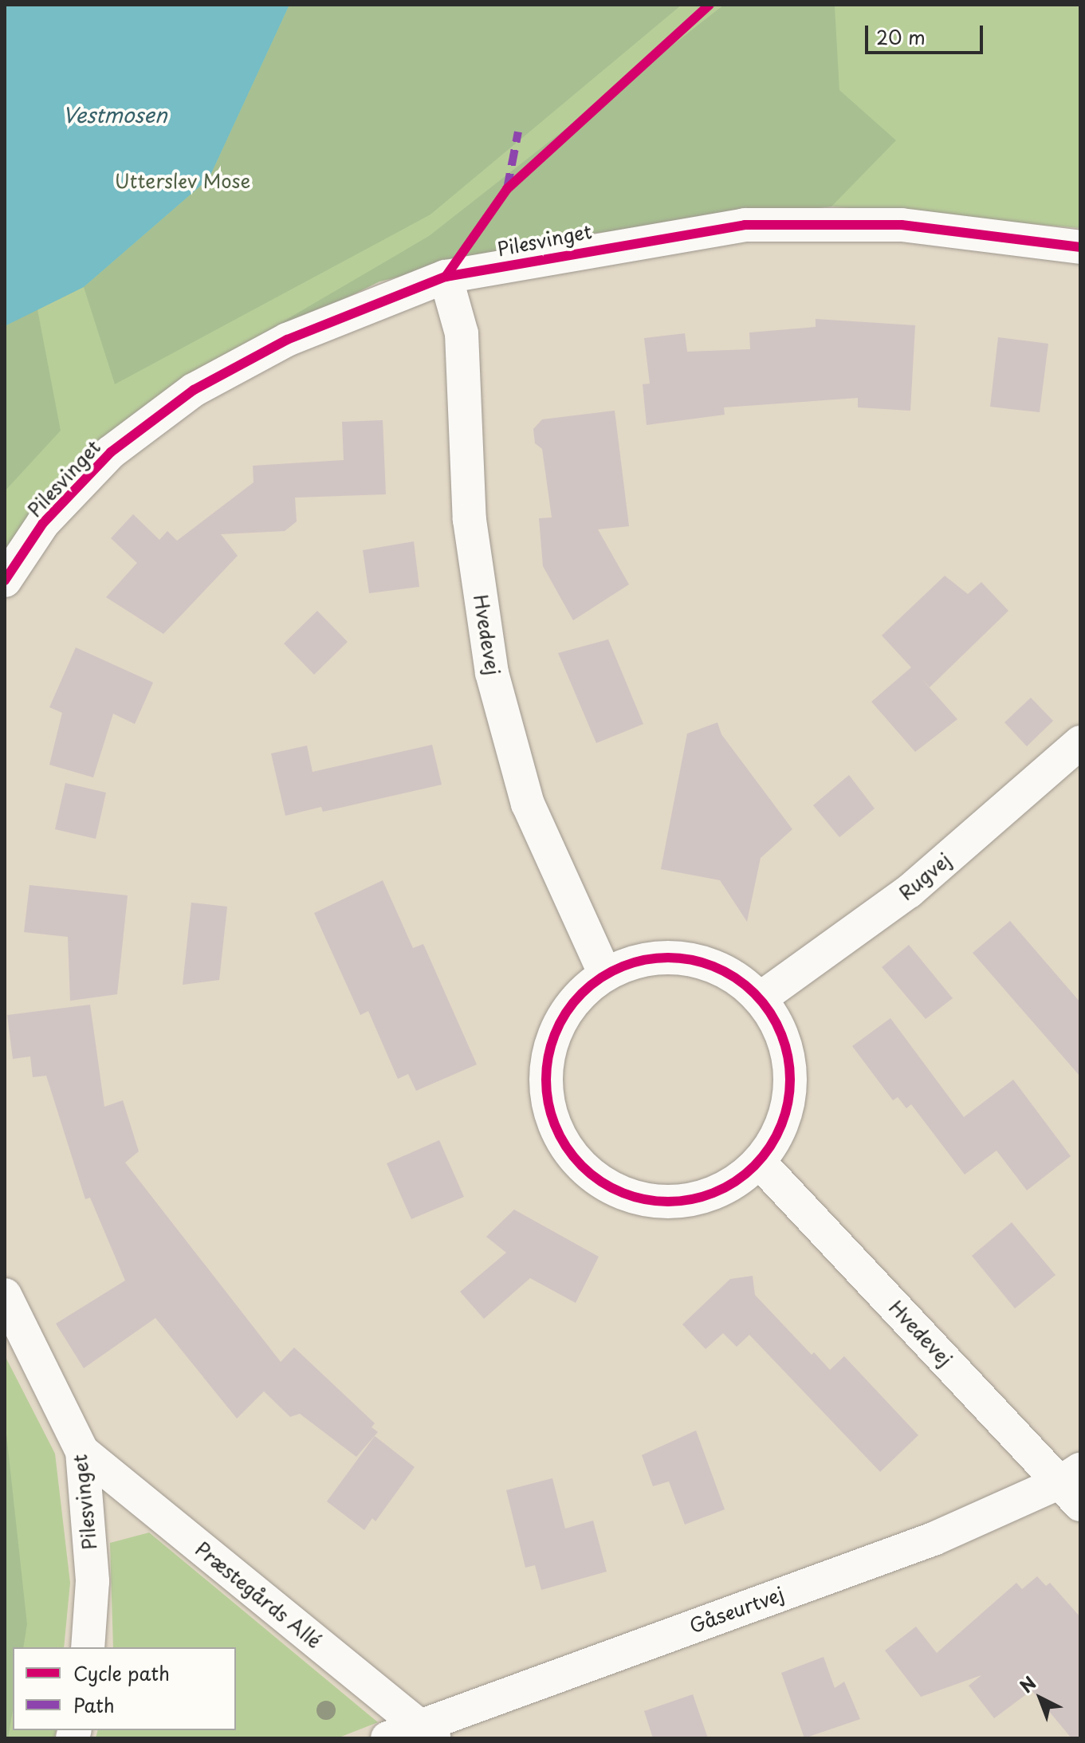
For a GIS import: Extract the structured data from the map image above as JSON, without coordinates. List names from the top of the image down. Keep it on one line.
{"streets":{"street":["Pilesvinget","Hvedevej","Rugvej","Præstegårds Allé","Gåseurtvej"]},"crossings":[["Pilesvinget","Hvedevej"],["Pilesvinget","Præstegårds Allé"],["Hvedevej","Gåseurtvej"],["Præstegårds Allé","Gåseurtvej"]],"water":["Vestmosen"],"parks":["Utterslev Mose"],"legend":["Cycle path","Path"],"scale_bar":"20 m","north":"top left"}
